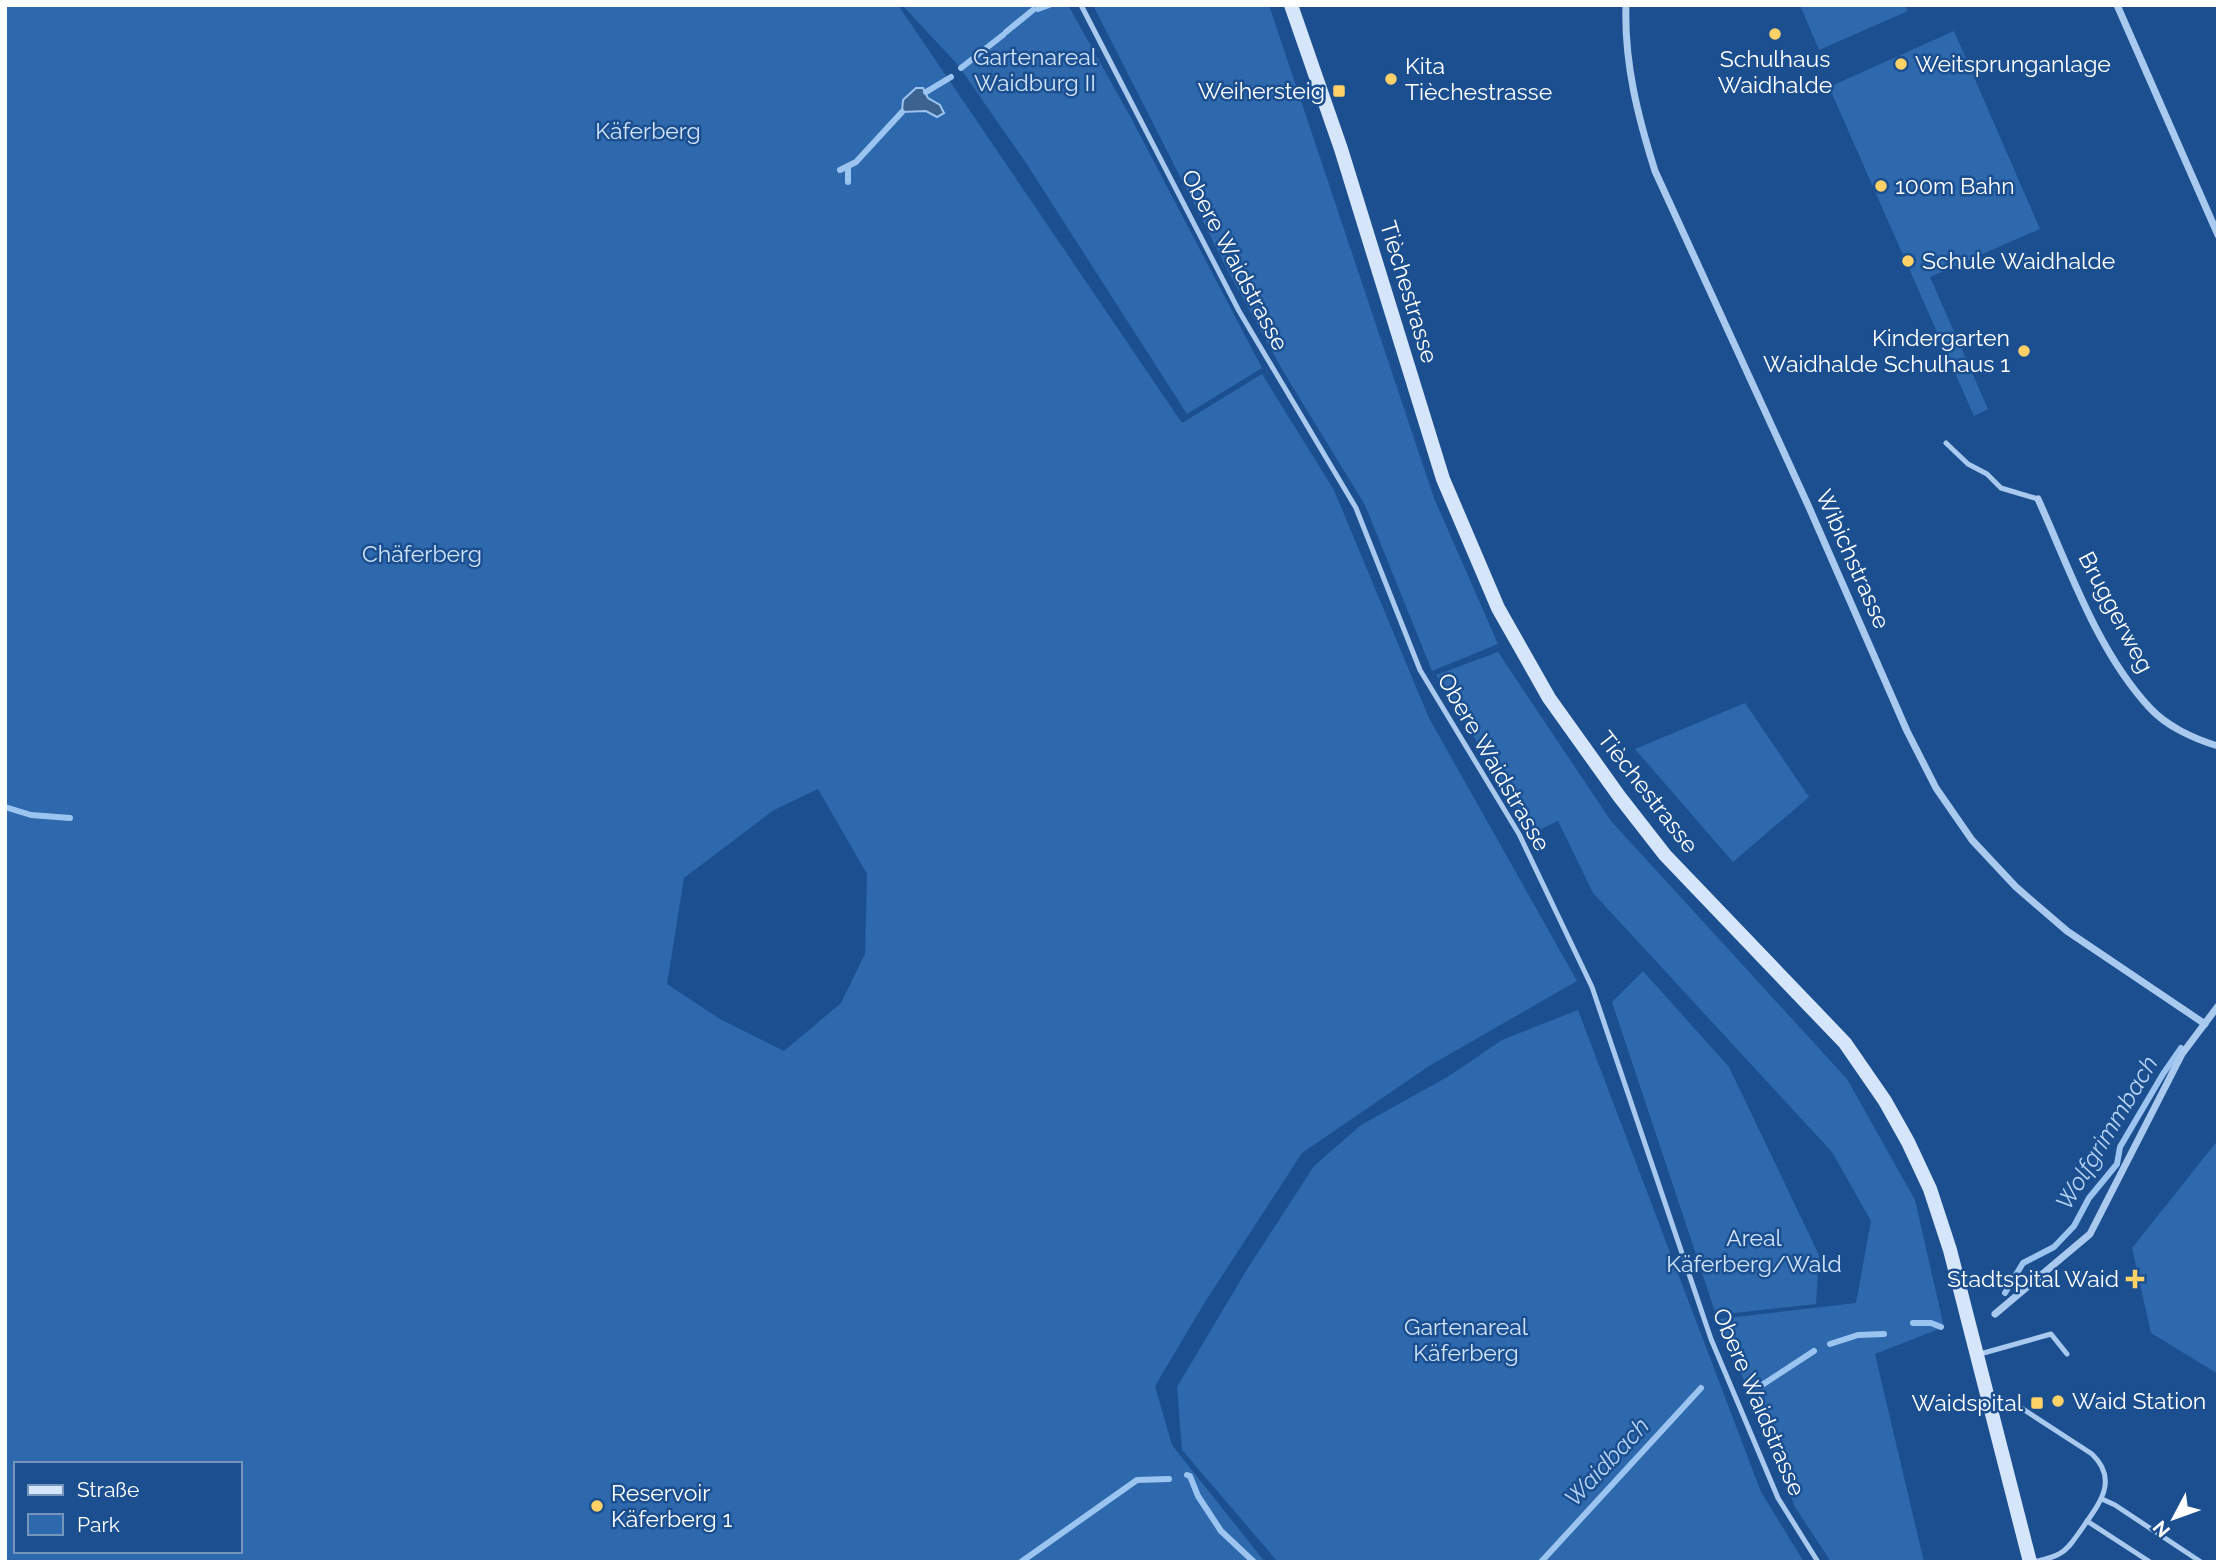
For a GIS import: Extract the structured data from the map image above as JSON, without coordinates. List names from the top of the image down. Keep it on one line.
{"streets":{"street":["Tièchestrasse","Wibichstrasse","Bruggerweg"],"lane":["Obere Waidstrasse"]},"water":["Wolfgrimmbach","Waidbach"],"parks":["Gartenareal Waidburg II","Käferberg","Chäferberg","Areal Käferberg/Wald","Gartenareal Käferberg"],"places":{"other":["Schulhaus Waidhalde","Weitsprunganlage","Kita Tièchestrasse","100m Bahn","Schule Waidhalde","Kindergarten Waidhalde Schulhaus 1","Waid Station","Reservoir Käferberg 1"],"transit":["Weihersteig","Waidspital"],"health":["Stadtspital Waid"]},"legend":["Straße","Park"],"north":"bottom left"}
